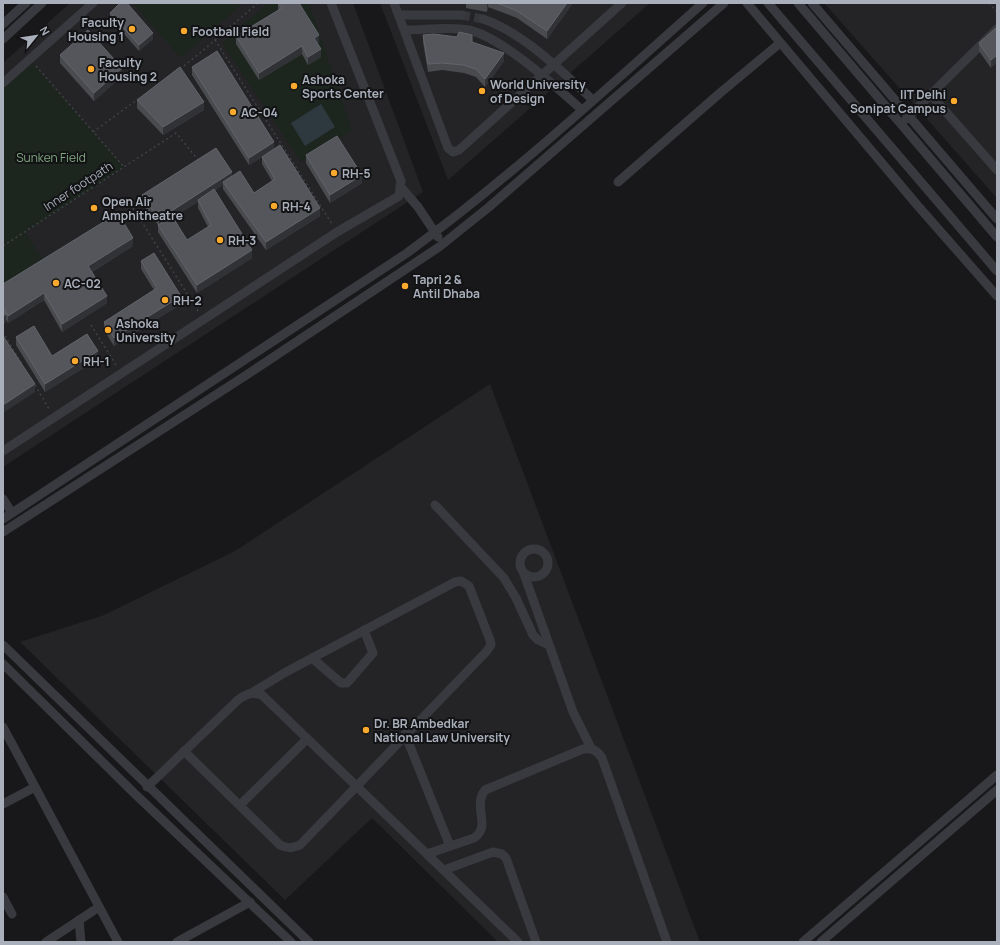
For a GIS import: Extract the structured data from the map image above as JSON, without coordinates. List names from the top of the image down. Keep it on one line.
{"streets":{"path":["Inner footpath"]},"parks":["Sunken Field"],"places":["Faculty Housing 1","Football Field","Faculty Housing 2","Ashoka Sports Center","World University of Design","IIT Delhi Sonipat Campus","AC-04","RH-5","RH-4","Open Air Amphitheatre","RH-3","AC-02","Tapri 2 & Antil Dhaba","RH-2","Ashoka University","RH-1","Dr. BR Ambedkar National Law University"],"north":"top right"}
